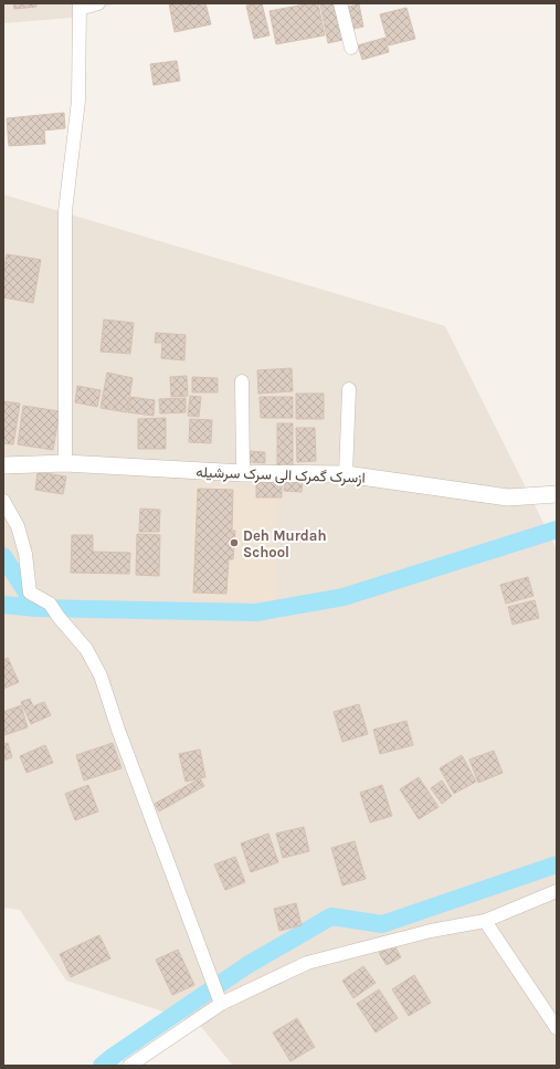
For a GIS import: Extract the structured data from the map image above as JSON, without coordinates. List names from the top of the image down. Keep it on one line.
{"streets":{"street":["ازسرک گمرک الی سرک سرشیله"]},"places":["Deh Murdah School"]}
